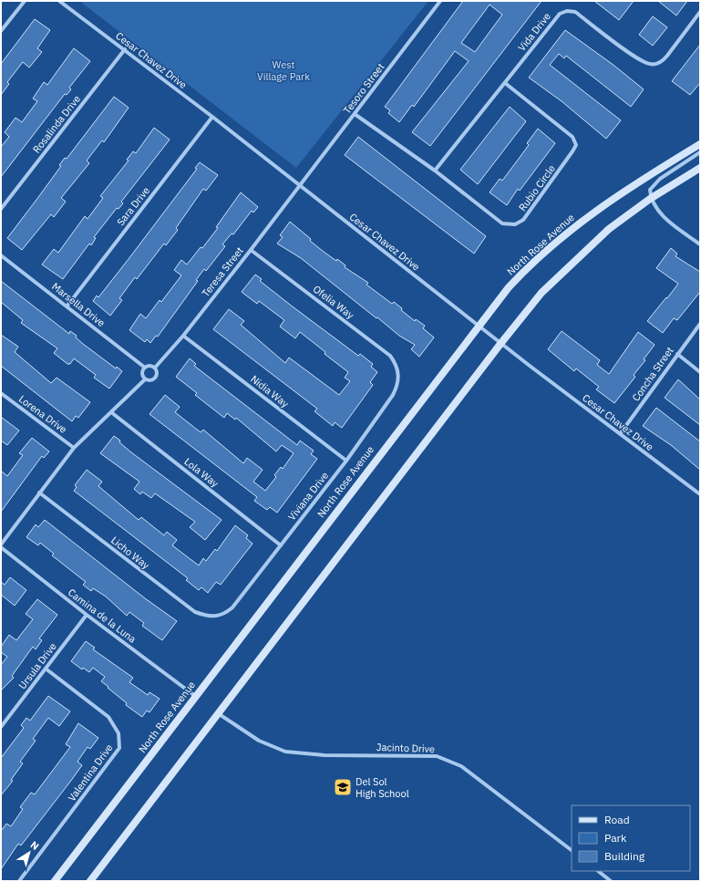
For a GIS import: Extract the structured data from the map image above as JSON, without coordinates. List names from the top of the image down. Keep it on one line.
{"streets":{"main road":["North Rose Avenue"],"street":["Vida Drive","Cesar Chavez Drive","Tesoro Street","Rosalinda Drive","Rubio Circle","Sara Drive","Teresa Street","Ofelia Way","Marsella Drive","Concha Street","Nidia Way","Lorena Drive","Lola Way","Viviana Drive","Licho Way","Camina de la Luna","Ursula Drive","Jacinto Drive","Valentina Drive"]},"crossings":[["Vida Drive","Rubio Circle"],["Cesar Chavez Drive","Tesoro Street"],["Cesar Chavez Drive","Rosalinda Drive"],["Cesar Chavez Drive","Sara Drive"],["Cesar Chavez Drive","North Rose Avenue"],["Cesar Chavez Drive","Teresa Street"],["Cesar Chavez Drive","Concha Street"],["Tesoro Street","Rubio Circle"],["Tesoro Street","Teresa Street"],["Sara Drive","Marsella Drive"],["North Rose Avenue","Camina de la Luna"],["Teresa Street","Ofelia Way"],["Teresa Street","Marsella Drive"],["Teresa Street","Nidia Way"],["Ofelia Way","Viviana Drive"],["Nidia Way","Viviana Drive"],["Lola Way","Viviana Drive"],["Viviana Drive","Licho Way"],["Camina de la Luna","Ursula Drive"],["Ursula Drive","Valentina Drive"]],"parks":["West Village Park"],"places":{"school or university":["Del Sol High School"]},"legend":["Road","Park","Building"],"north":"top right"}
